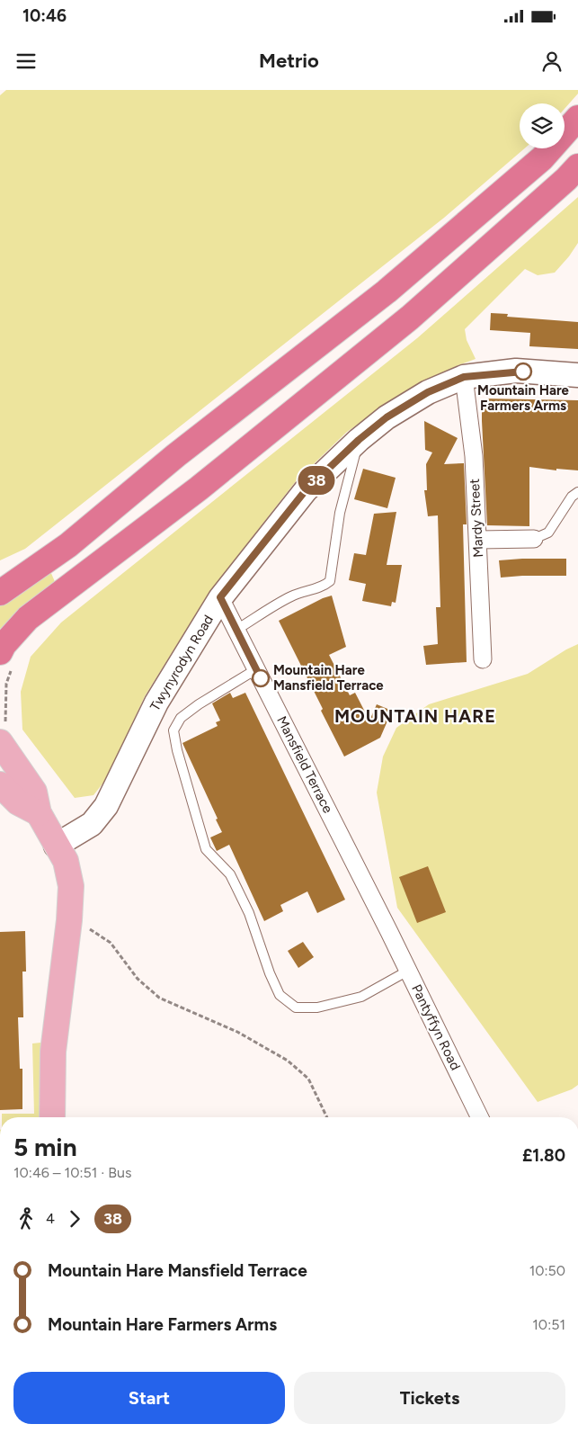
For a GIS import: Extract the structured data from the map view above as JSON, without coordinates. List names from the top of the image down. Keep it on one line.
{"streets":{"street":["Mardy Street","Twynyrodyn Road","Mansfield Terrace","Pantyffyn Road"]},"crossings":[["Mardy Street","Twynyrodyn Road"],["Twynyrodyn Road","Mansfield Terrace"],["Mansfield Terrace","Pantyffyn Road"]],"districts":["MOUNTAIN HARE"],"places":["Mountain Hare Farmers Arms","Mountain Hare Mansfield Terrace"],"lines":["bus line 38"],"page":{"status":"10:46","header":"Metrio","on_map":"38","heading":["5 min","10:46 – 10:51 · Bus","£1.80"],"legs":["4","38"],"list":[{"name":"Mountain Hare Mansfield Terrace","value":"10:50"},{"name":"Mountain Hare Farmers Arms","value":"10:51"}],"buttons":["Start","Tickets"]}}
